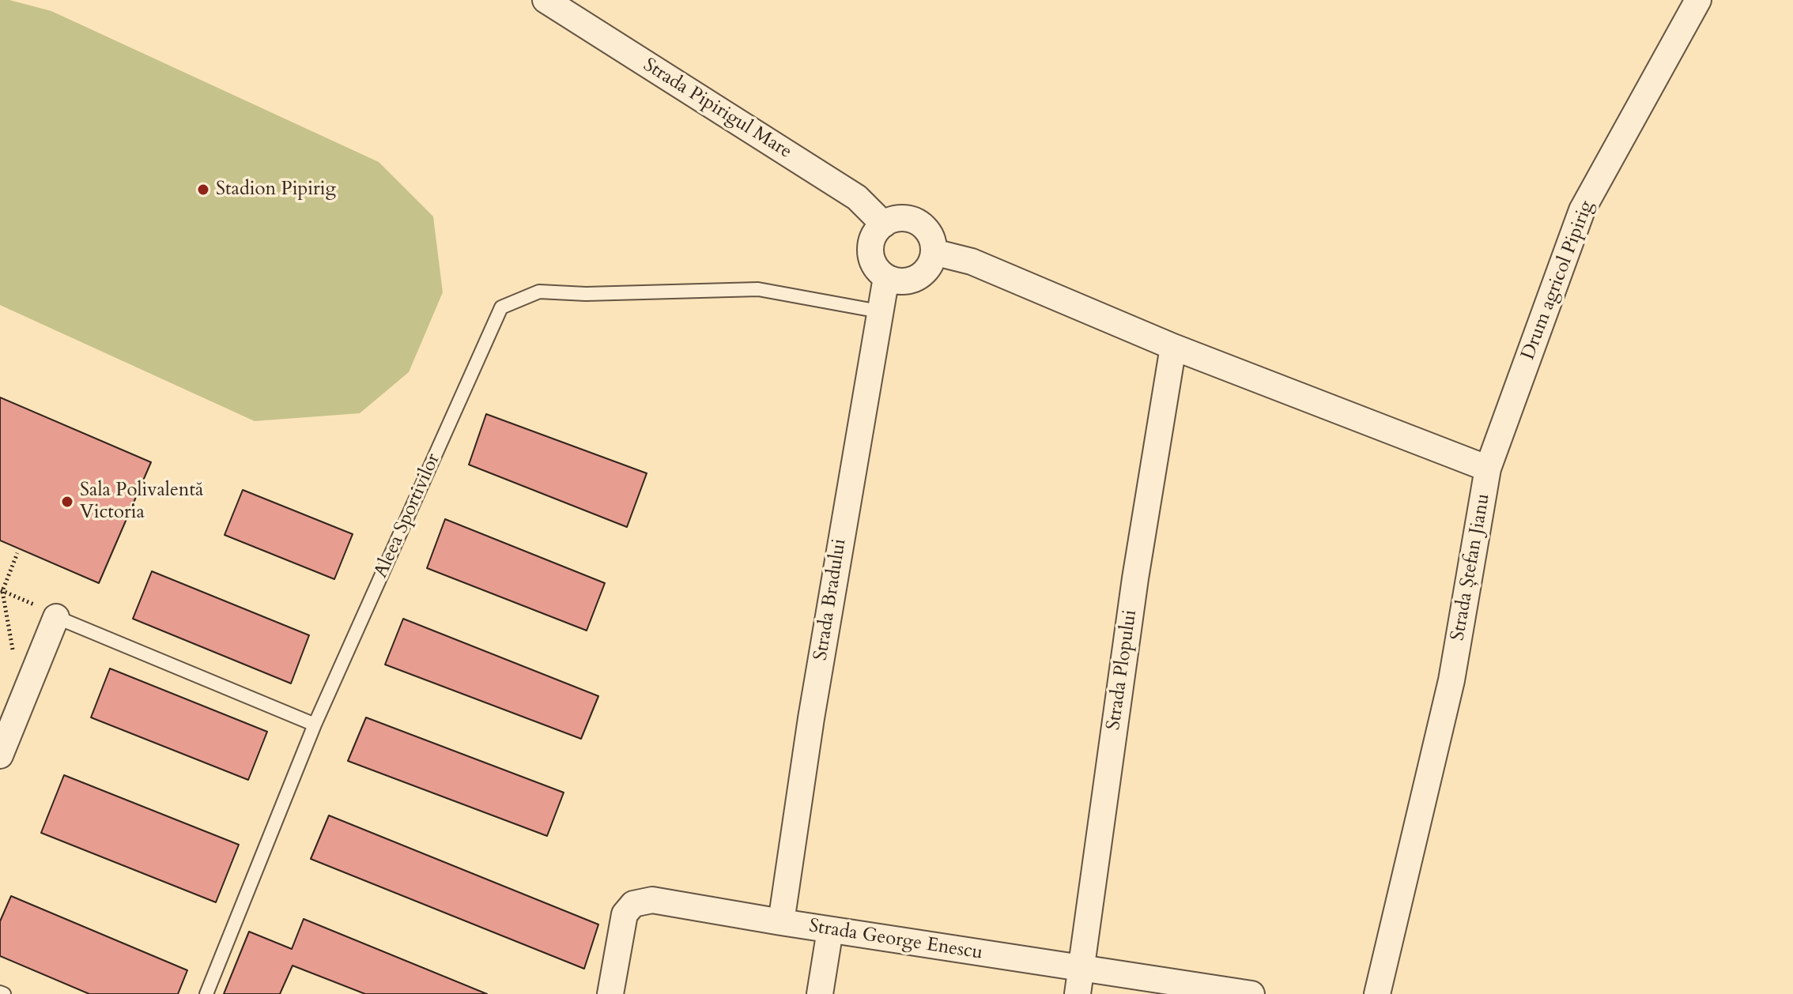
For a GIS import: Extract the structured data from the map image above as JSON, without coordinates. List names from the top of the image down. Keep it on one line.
{"streets":{"street":["Strada Pipirigul Mare","Drum agricol Pipirig","Strada Ștefan Jianu","Strada Bradului","Strada Plopului","Strada George Enescu"],"lane":["Aleea Sportivilor"]},"crossings":[["Strada Pipirigul Mare","Strada Bradului"],["Drum agricol Pipirig","Strada Ștefan Jianu"],["Aleea Sportivilor","Strada Bradului"],["Strada Ștefan Jianu","Strada Plopului"],["Strada Bradului","Strada George Enescu"],["Strada Plopului","Strada George Enescu"]],"places":["Stadion Pipirig","Sala Polivalentă Victoria"]}
